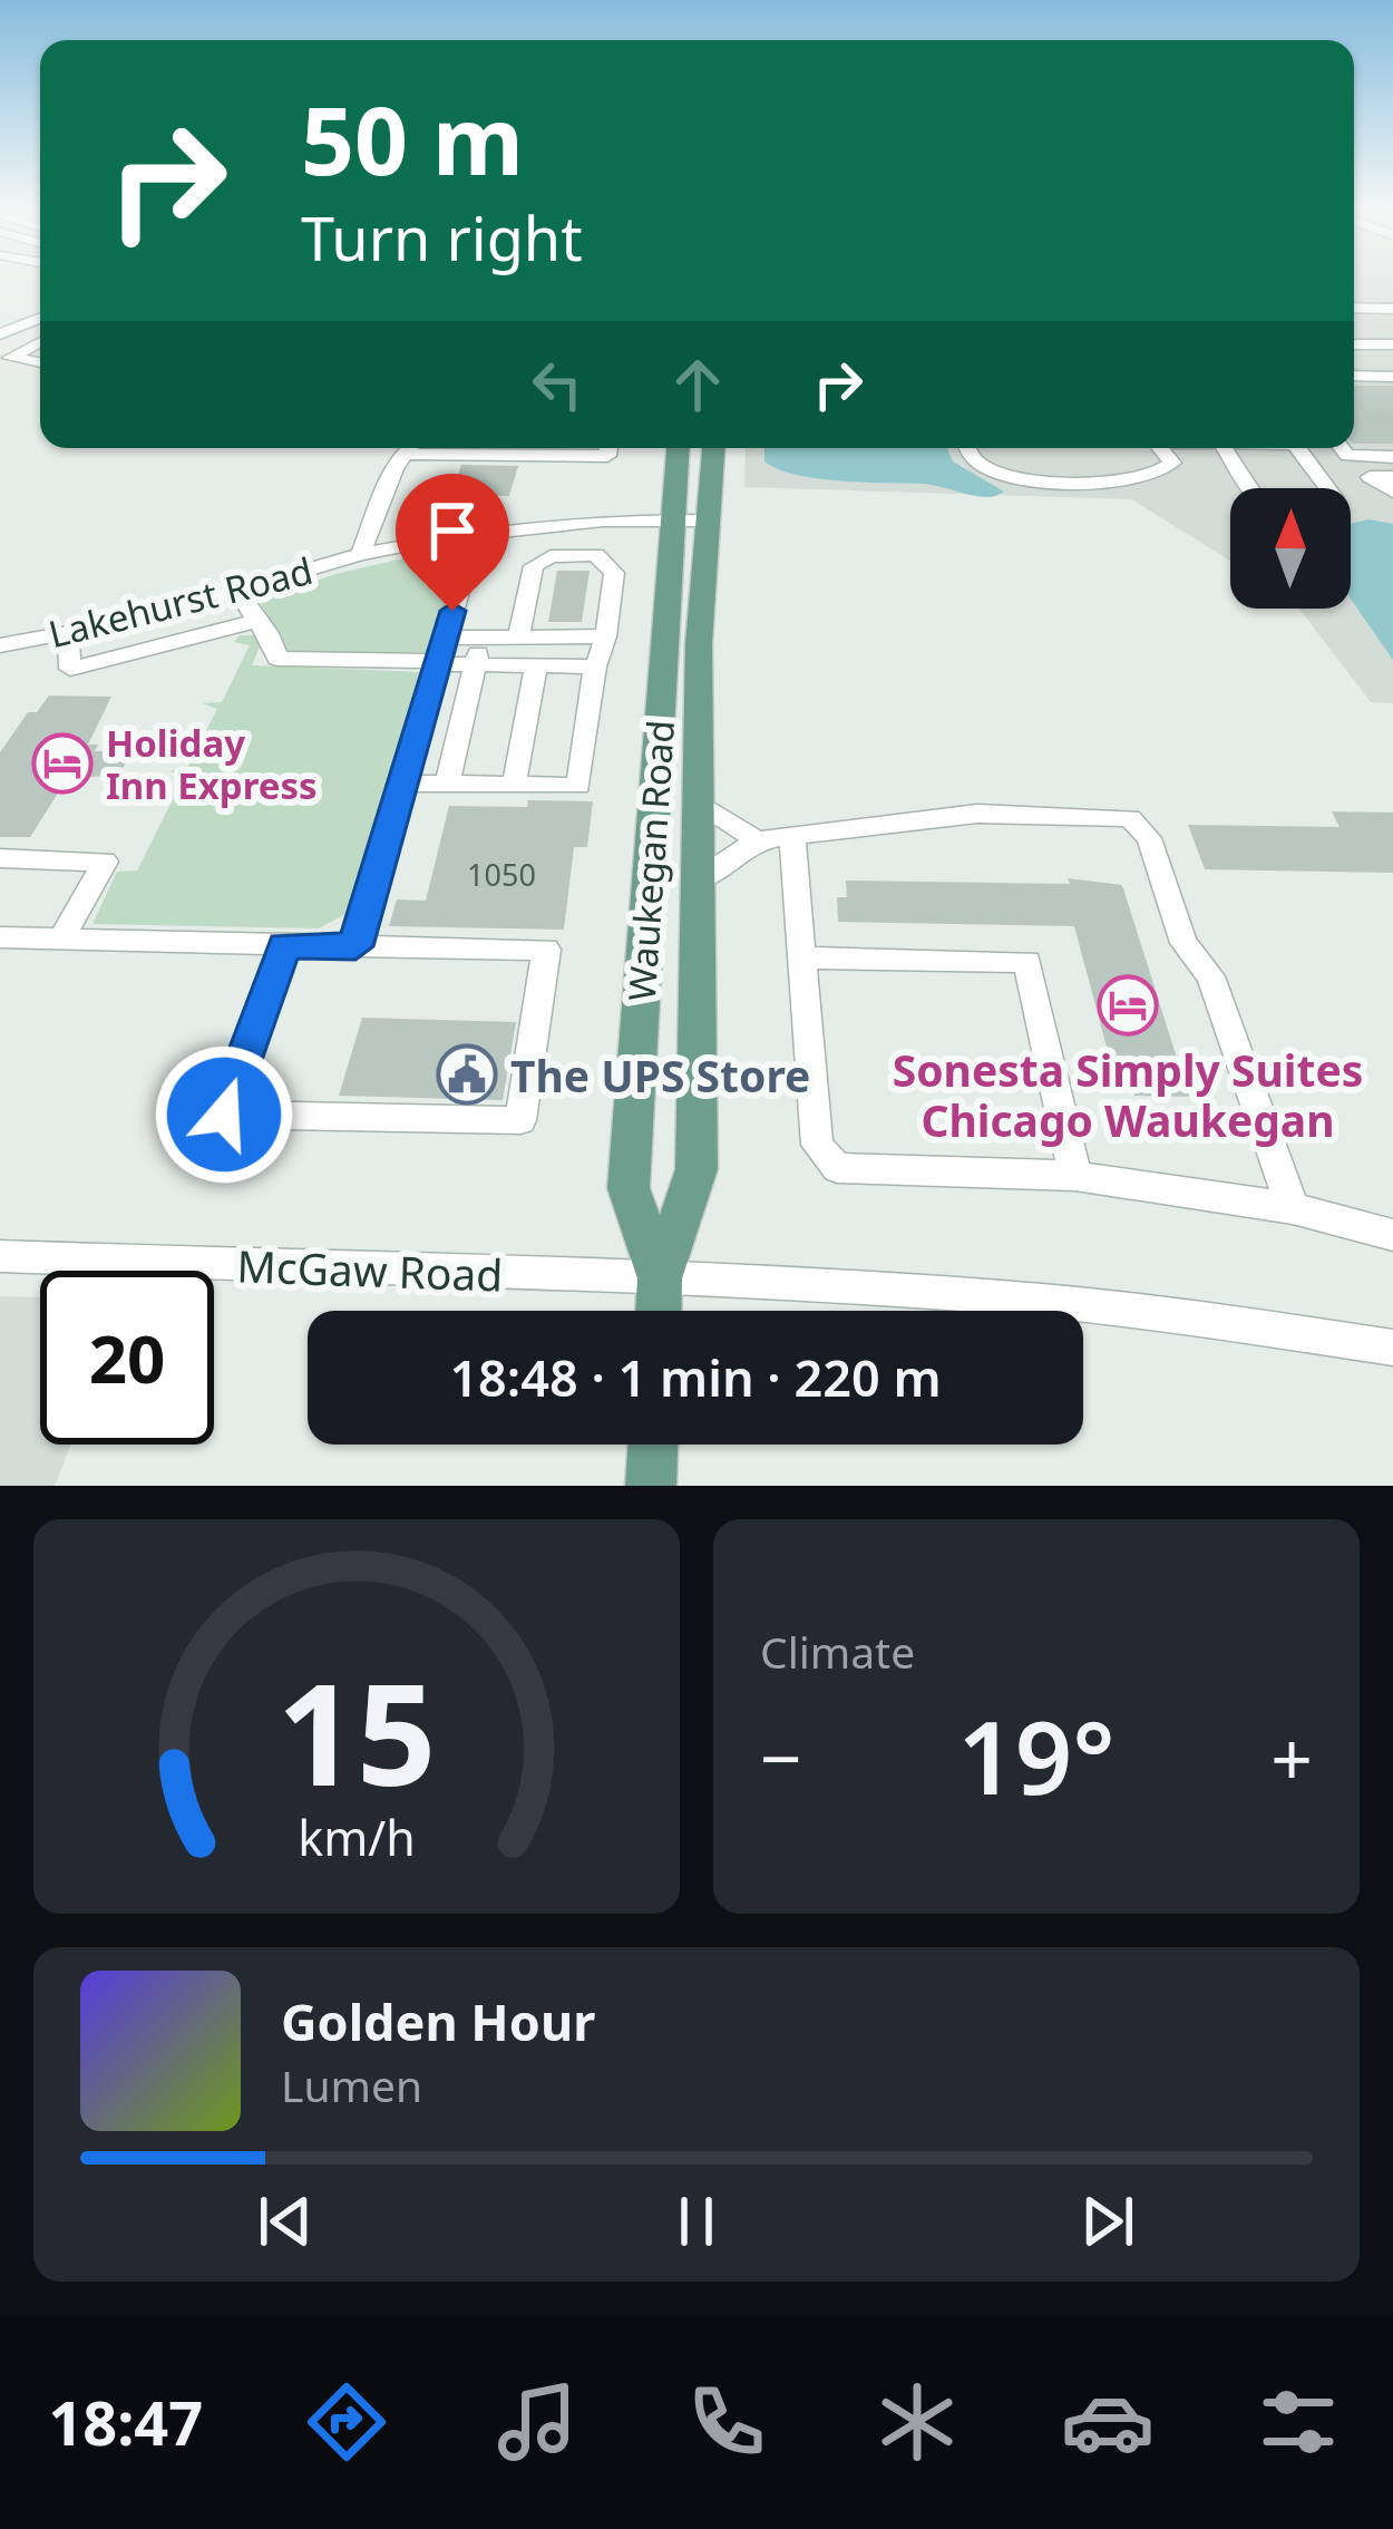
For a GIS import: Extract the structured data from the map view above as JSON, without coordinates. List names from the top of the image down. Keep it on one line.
{"streets":{"main road":["Waukegan Road"],"street":["Lakehurst Road","McGaw Road"]},"crossings":[["Lakehurst Road","Waukegan Road"],["Waukegan Road","McGaw Road"]],"places":{"hotel":["Holiday Inn Express","Sonesta Simply Suites Chicago Waukegan"],"public building":["The UPS Store"]},"house_numbers":["1050"],"north":"top","page":{"turn":["50 m","Turn right"],"limit":"20","trip":"18:48 · 1 min · 220 m","tile":"Climate","heat":["−","19°","+"],"song":["Golden Hour","Lumen"],"tabs":"18:47","gauge":["15","km/h"]}}
